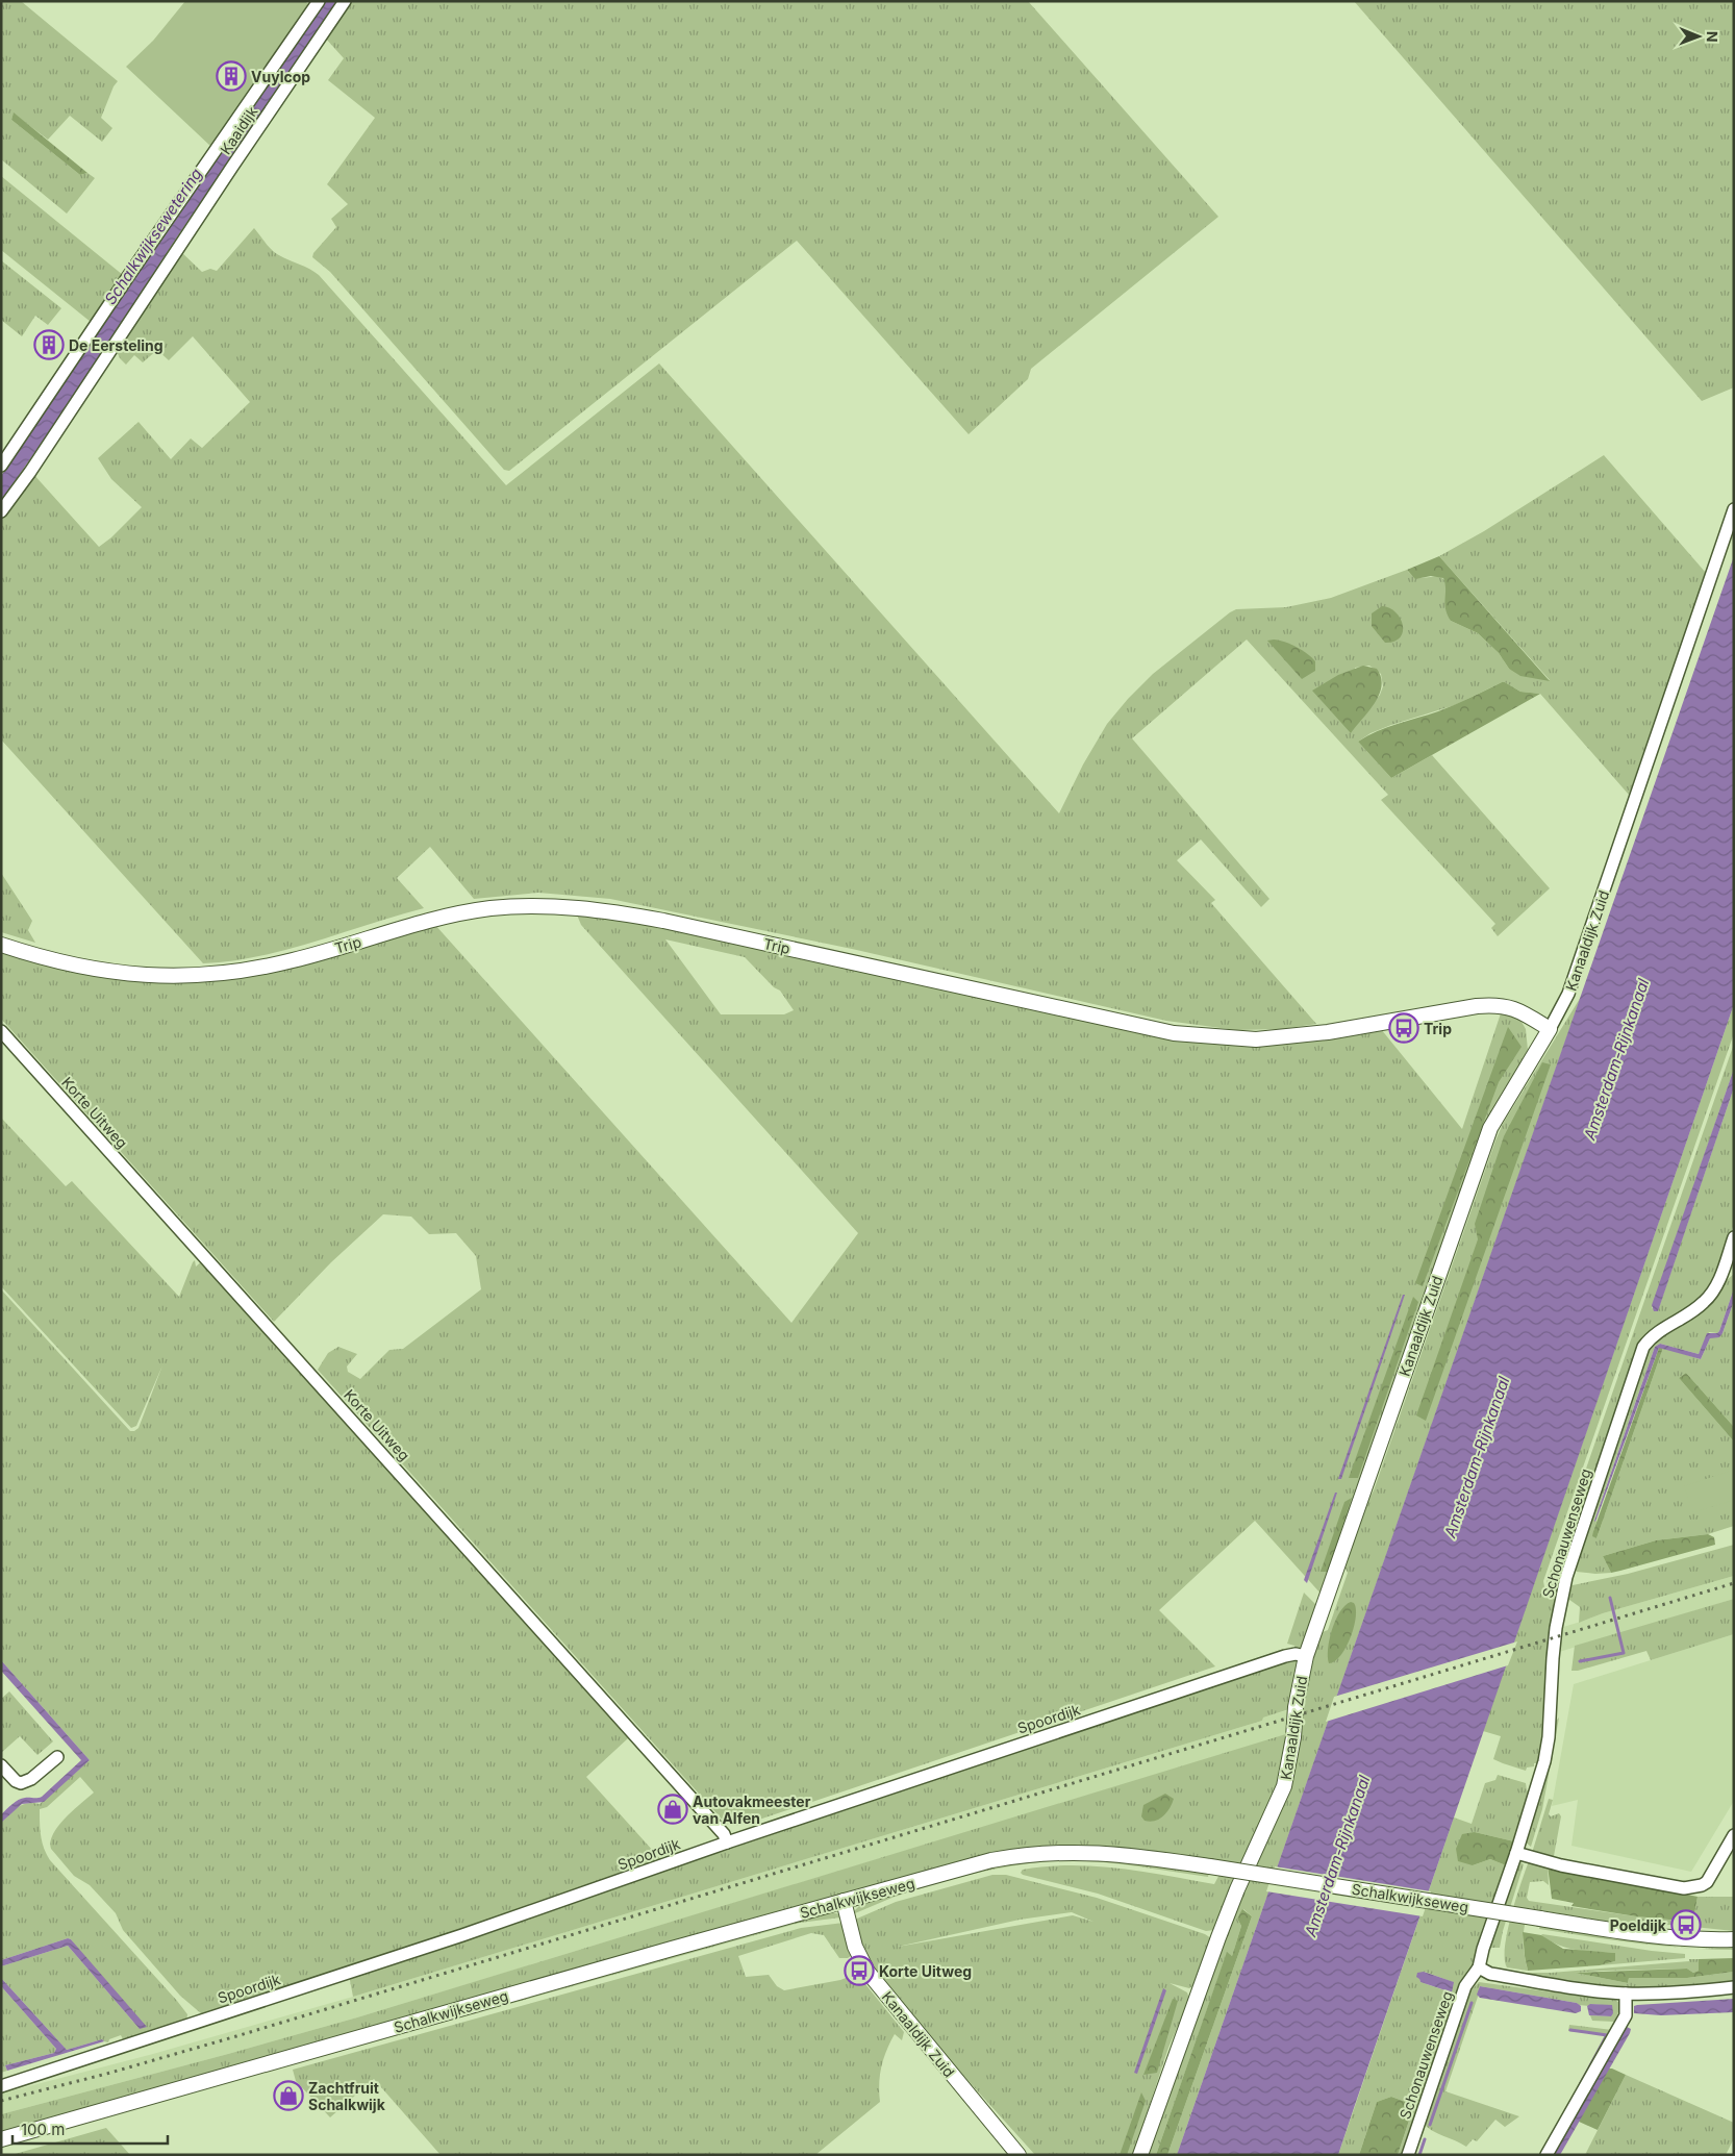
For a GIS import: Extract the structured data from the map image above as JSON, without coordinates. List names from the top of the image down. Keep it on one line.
{"streets":{"street":["Kaaidijk","Kanaaldijk Zuid","Trip","Korte Uitweg","Schonauwenseweg","Spoordijk","Schalkwijkseweg"]},"crossings":[["Kanaaldijk Zuid","Trip"],["Kanaaldijk Zuid","Spoordijk"],["Kanaaldijk Zuid","Schalkwijkseweg"],["Korte Uitweg","Spoordijk"]],"water":["Schalkwijksewetering","Amsterdam-Rijnkanaal"],"places":{"building":["Vuylcop","De Eersteling"],"bus stop":["Trip","Poeldijk","Korte Uitweg"],"shop":["Autovakmeester van Alfen","Zachtfruit Schalkwijk"]},"scale_bar":"100 m","north":"right"}
